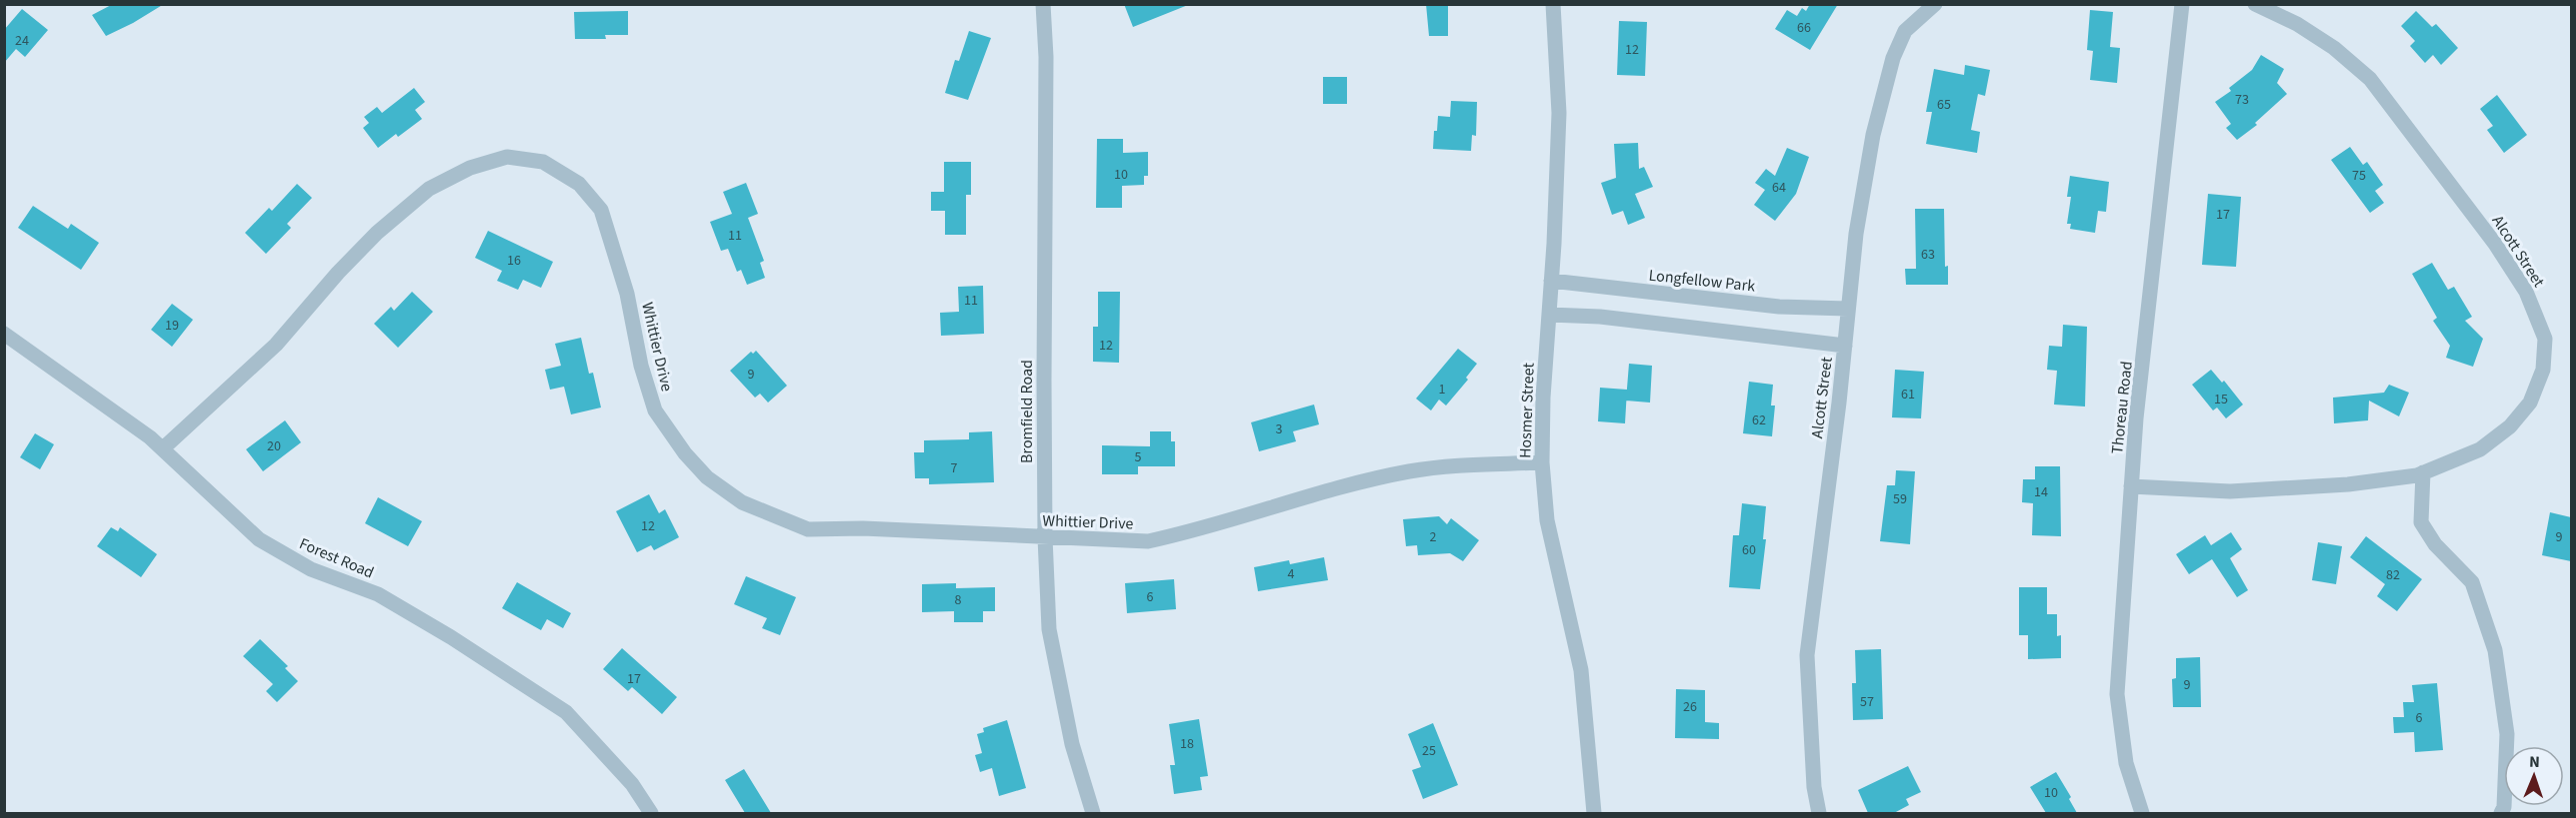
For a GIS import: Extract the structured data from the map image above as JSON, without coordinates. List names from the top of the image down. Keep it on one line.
{"streets":{"street":["Alcott Street","Longfellow Park","Whittier Drive","Thoreau Road","Hosmer Street","Bromfield Road","Forest Road"]},"crossings":[["Alcott Street","Longfellow Park"],["Alcott Street","Thoreau Road"],["Longfellow Park","Hosmer Street"],["Whittier Drive","Hosmer Street"],["Whittier Drive","Bromfield Road"],["Whittier Drive","Forest Road"]],"house_numbers":["66","24","12","73","65","10","75","64","17","11","63","16","11","19","12","9","1","61","15","62","3","20","5","7","14","59","12","2","9","60","4","82","6","8","17","9","57","26","6","18","25","10"],"north":"top"}
